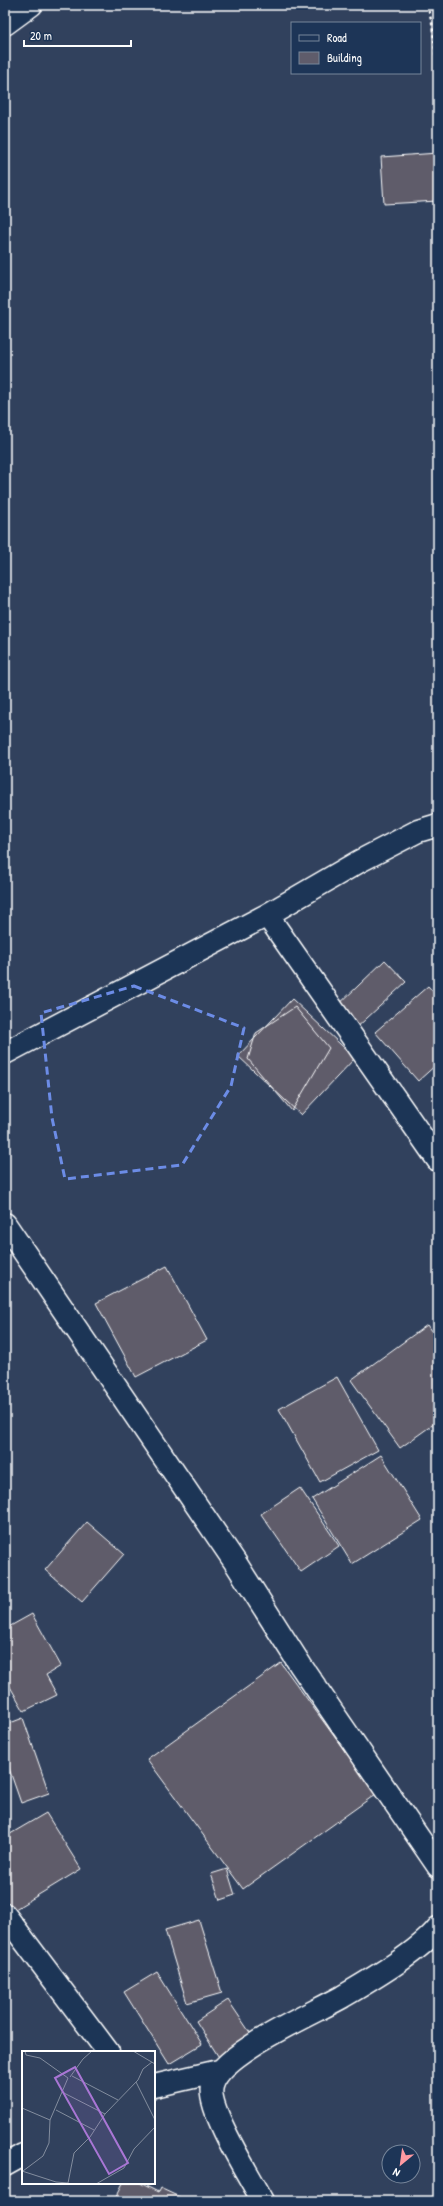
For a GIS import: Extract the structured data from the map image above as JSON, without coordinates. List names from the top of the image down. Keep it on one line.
{"legend":["Road","Building"],"scale_bar":"20 m","north":"bottom left"}
